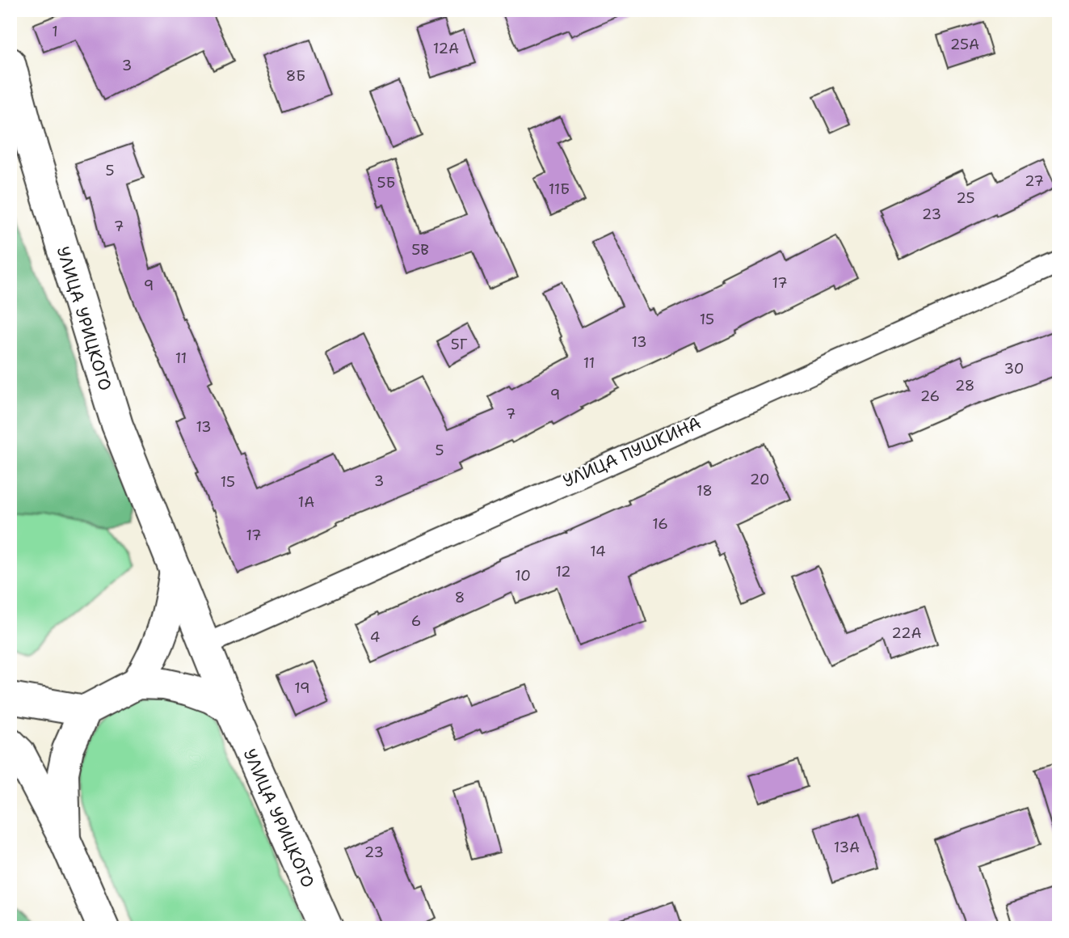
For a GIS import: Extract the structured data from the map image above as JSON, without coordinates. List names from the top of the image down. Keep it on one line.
{"streets":{"main road":["УЛИЦА УРИЦКОГО"],"street":["УЛИЦА ПУШКИНА"]},"crossings":[["УЛИЦА УРИЦКОГО","УЛИЦА ПУШКИНА"]],"house_numbers":["1","25А","12А","3","8Б","5","27","5Б","11Б","25","23","7","5В","17","9","15","13","5Г","11","11","30","28","9","26","7","13","5","20","3","15","18","1А","16","17","14","12","10","8","6","22А","4","19","13А","23"]}
